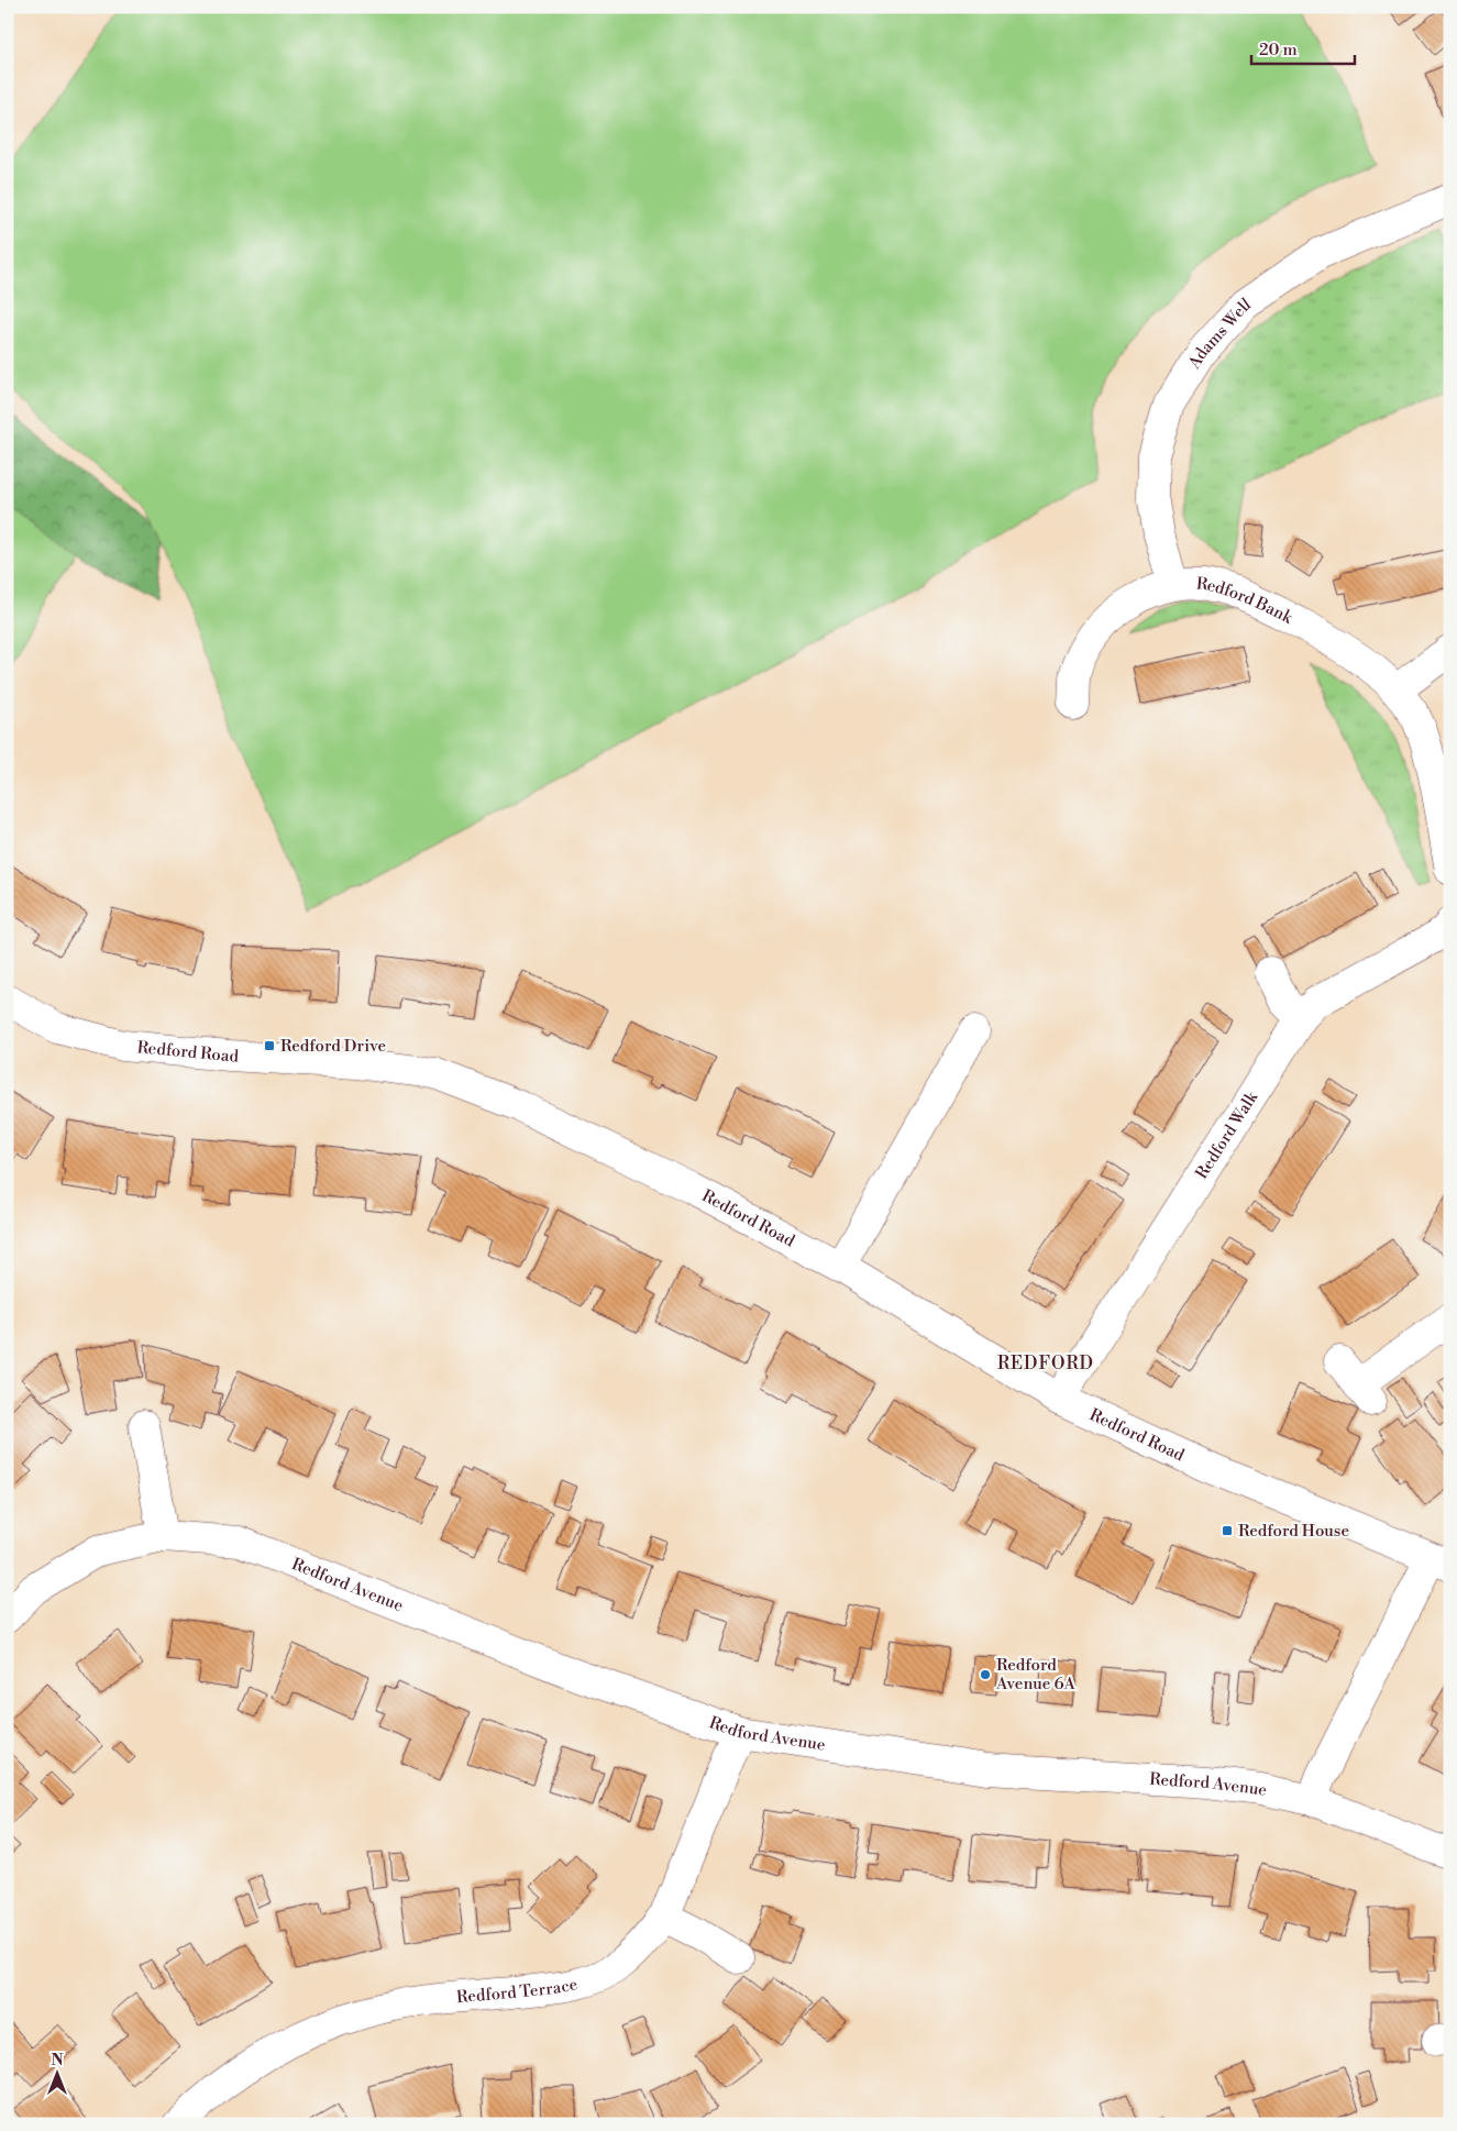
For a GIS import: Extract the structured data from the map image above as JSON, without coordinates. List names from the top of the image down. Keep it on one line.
{"streets":{"street":["Adams Well","Redford Bank","Redford Road","Redford Walk","Redford Avenue","Redford Terrace"]},"crossings":[["Adams Well","Redford Bank"],["Redford Road","Redford Walk"],["Redford Avenue","Redford Terrace"]],"districts":["REDFORD"],"places":{"transit":["Redford Drive","Redford House"],"other":["Redford Avenue 6A"]},"scale_bar":"20 m","north":"top"}
